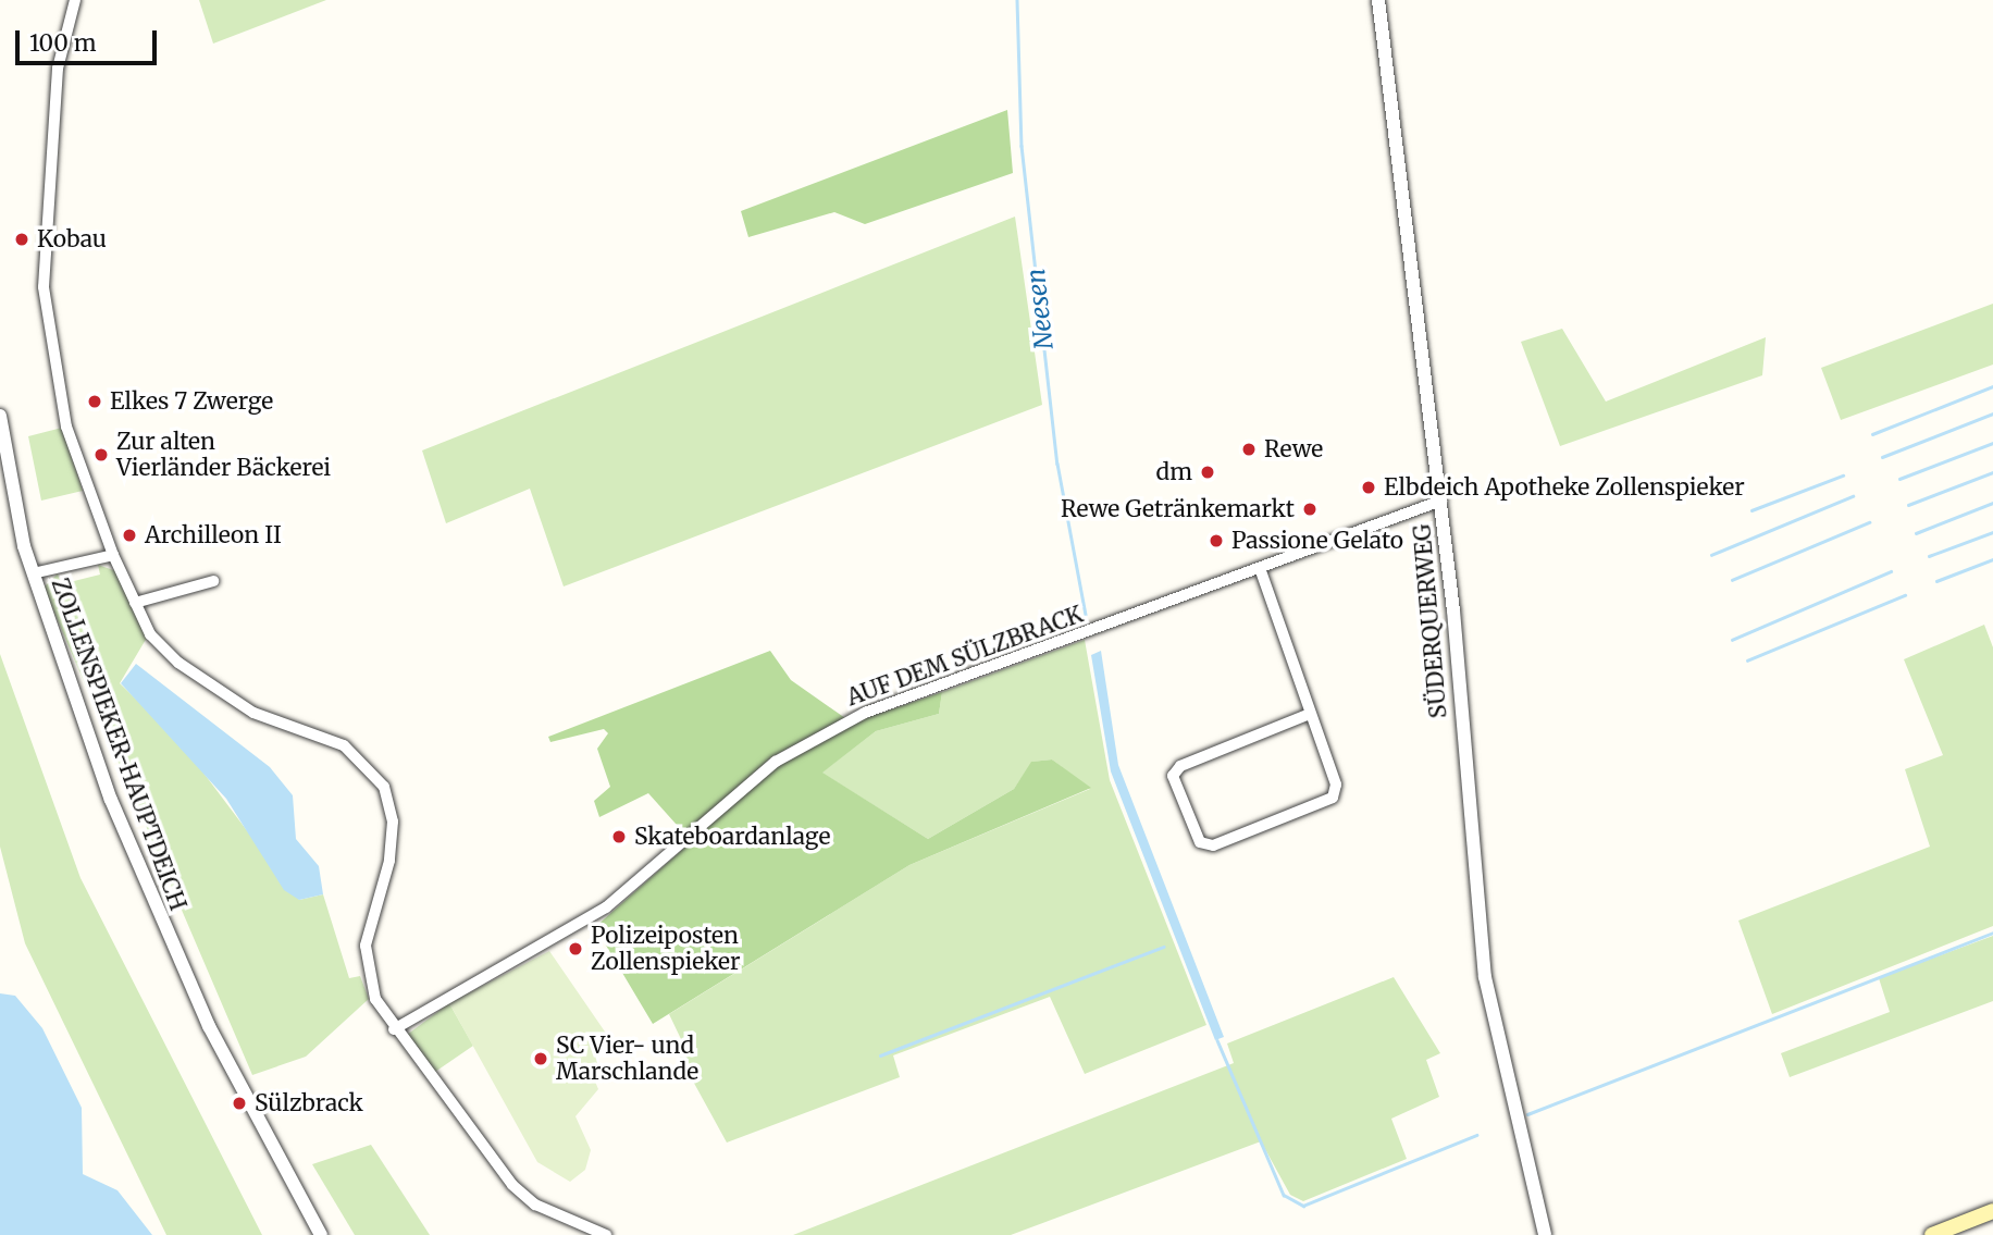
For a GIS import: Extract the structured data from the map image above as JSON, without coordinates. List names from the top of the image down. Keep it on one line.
{"streets":{"street":["SÜDERQUERWEG","AUF DEM SÜLZBRACK","ZOLLENSPIEKER-HAUPTDEICH"]},"crossings":[["SÜDERQUERWEG","AUF DEM SÜLZBRACK"]],"water":["Neesen"],"places":["Kobau","Elkes 7 Zwerge","Rewe","Zur alten Vierländer Bäckerei","dm","Elbdeich Apotheke Zollenspieker","Rewe Getränkemarkt","Archilleon II","Passione Gelato","Skateboardanlage","Polizeiposten Zollenspieker","SC Vier- und Marschlande","Sülzbrack"],"scale_bar":"100 m"}
